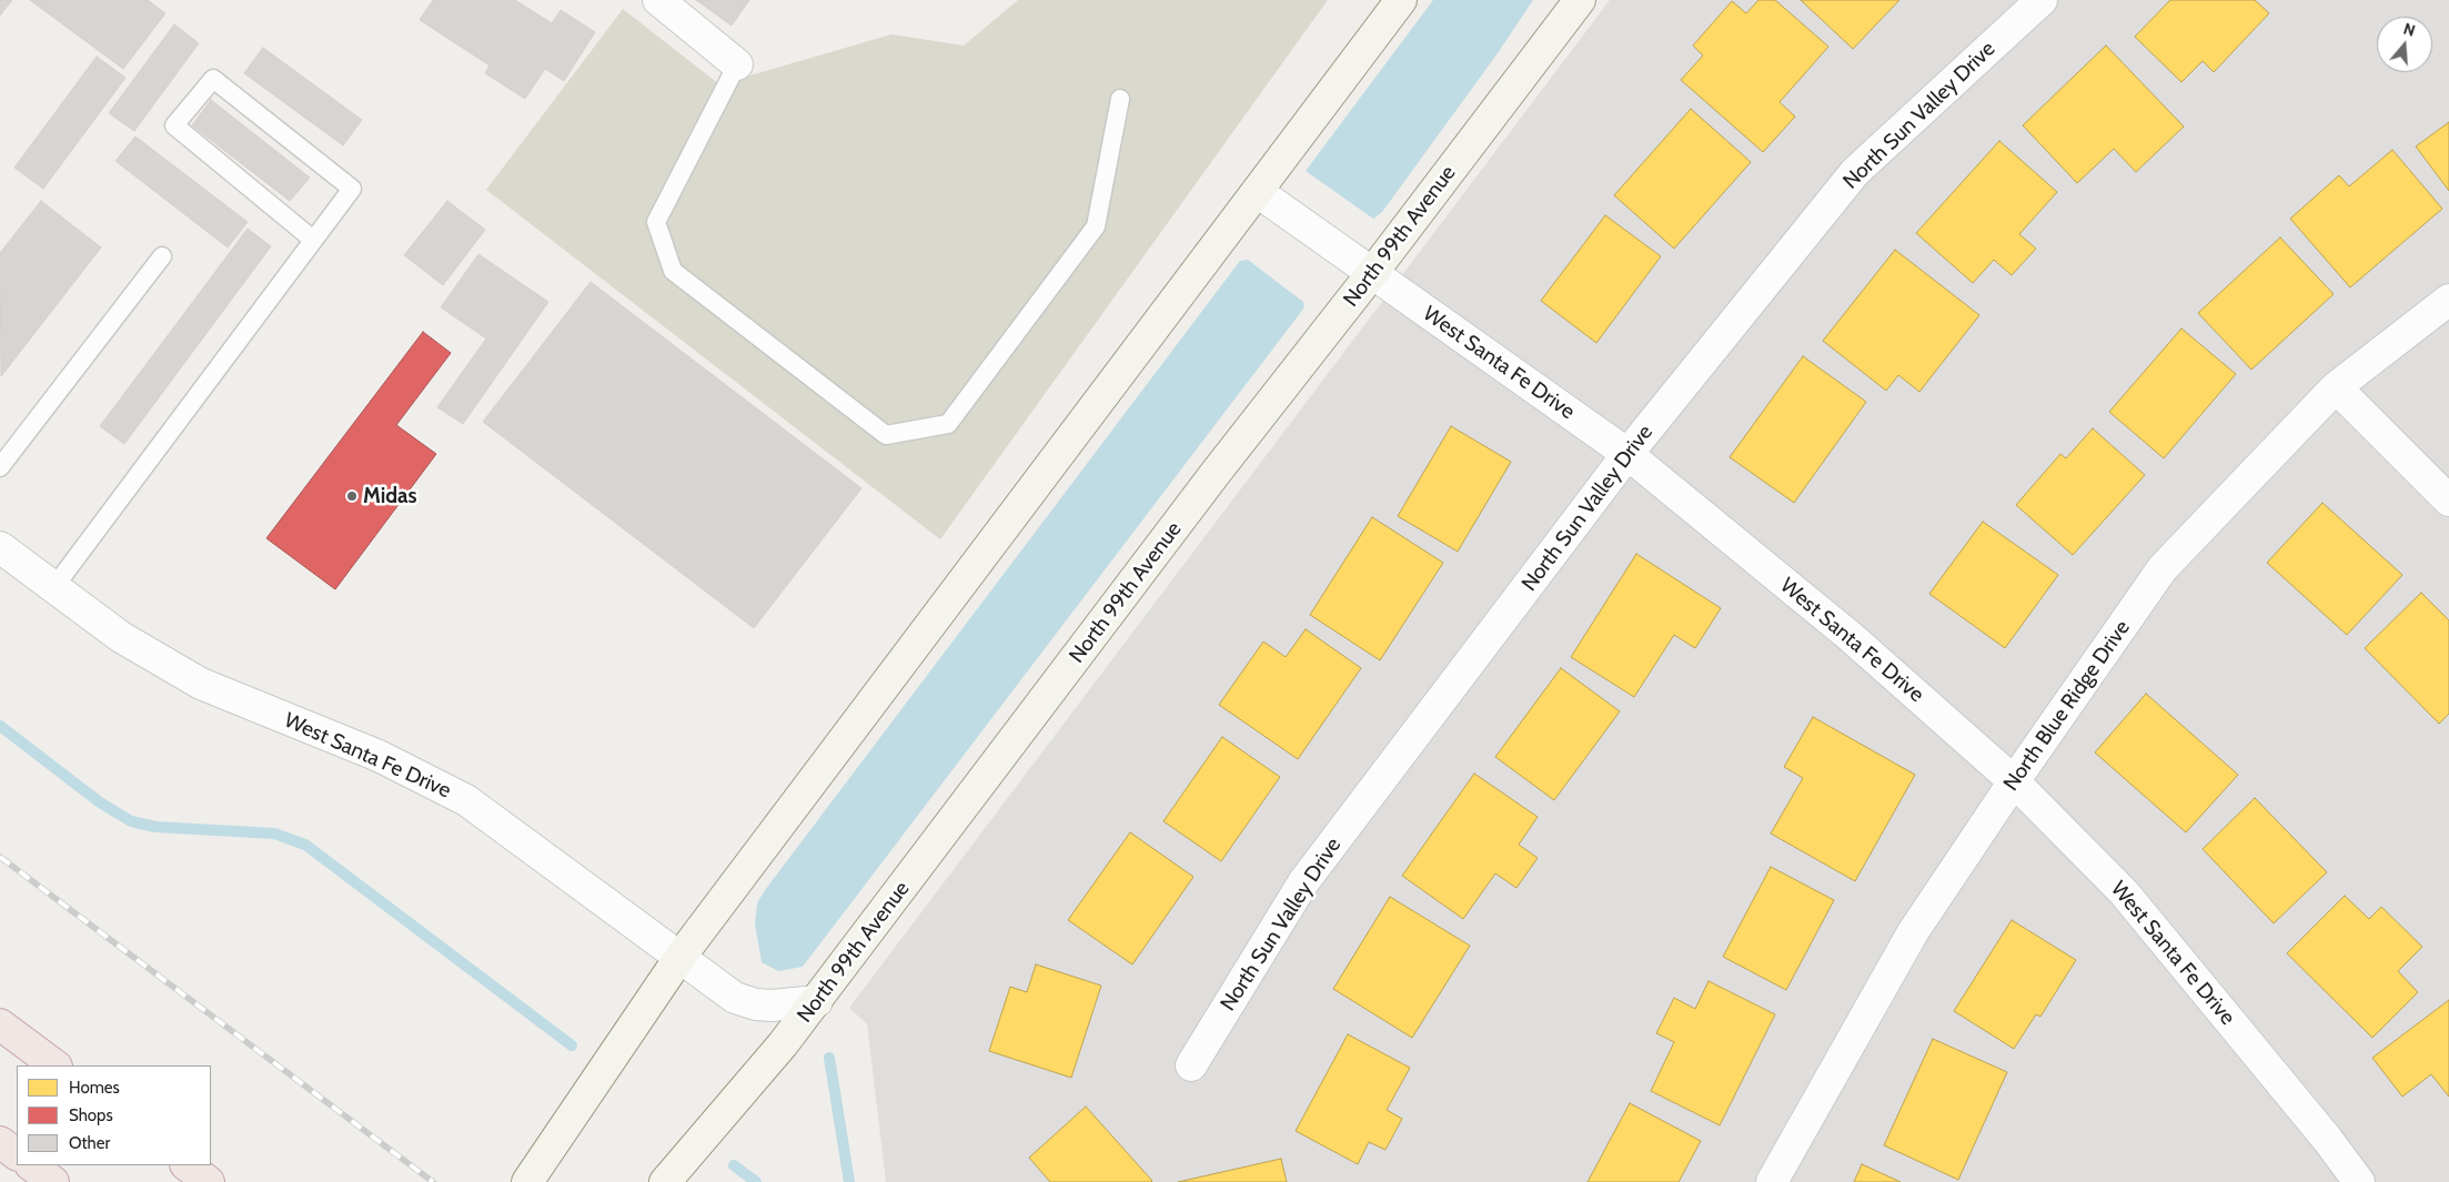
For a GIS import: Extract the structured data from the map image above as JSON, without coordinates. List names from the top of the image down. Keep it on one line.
{"streets":{"main road":["North 99th Avenue"],"street":["North Sun Valley Drive","West Santa Fe Drive","North Blue Ridge Drive"]},"crossings":[["North Sun Valley Drive","West Santa Fe Drive"],["North 99th Avenue","West Santa Fe Drive"],["West Santa Fe Drive","North Blue Ridge Drive"]],"places":["Midas"],"legend":["Homes","Shops","Other"],"north":"top"}
